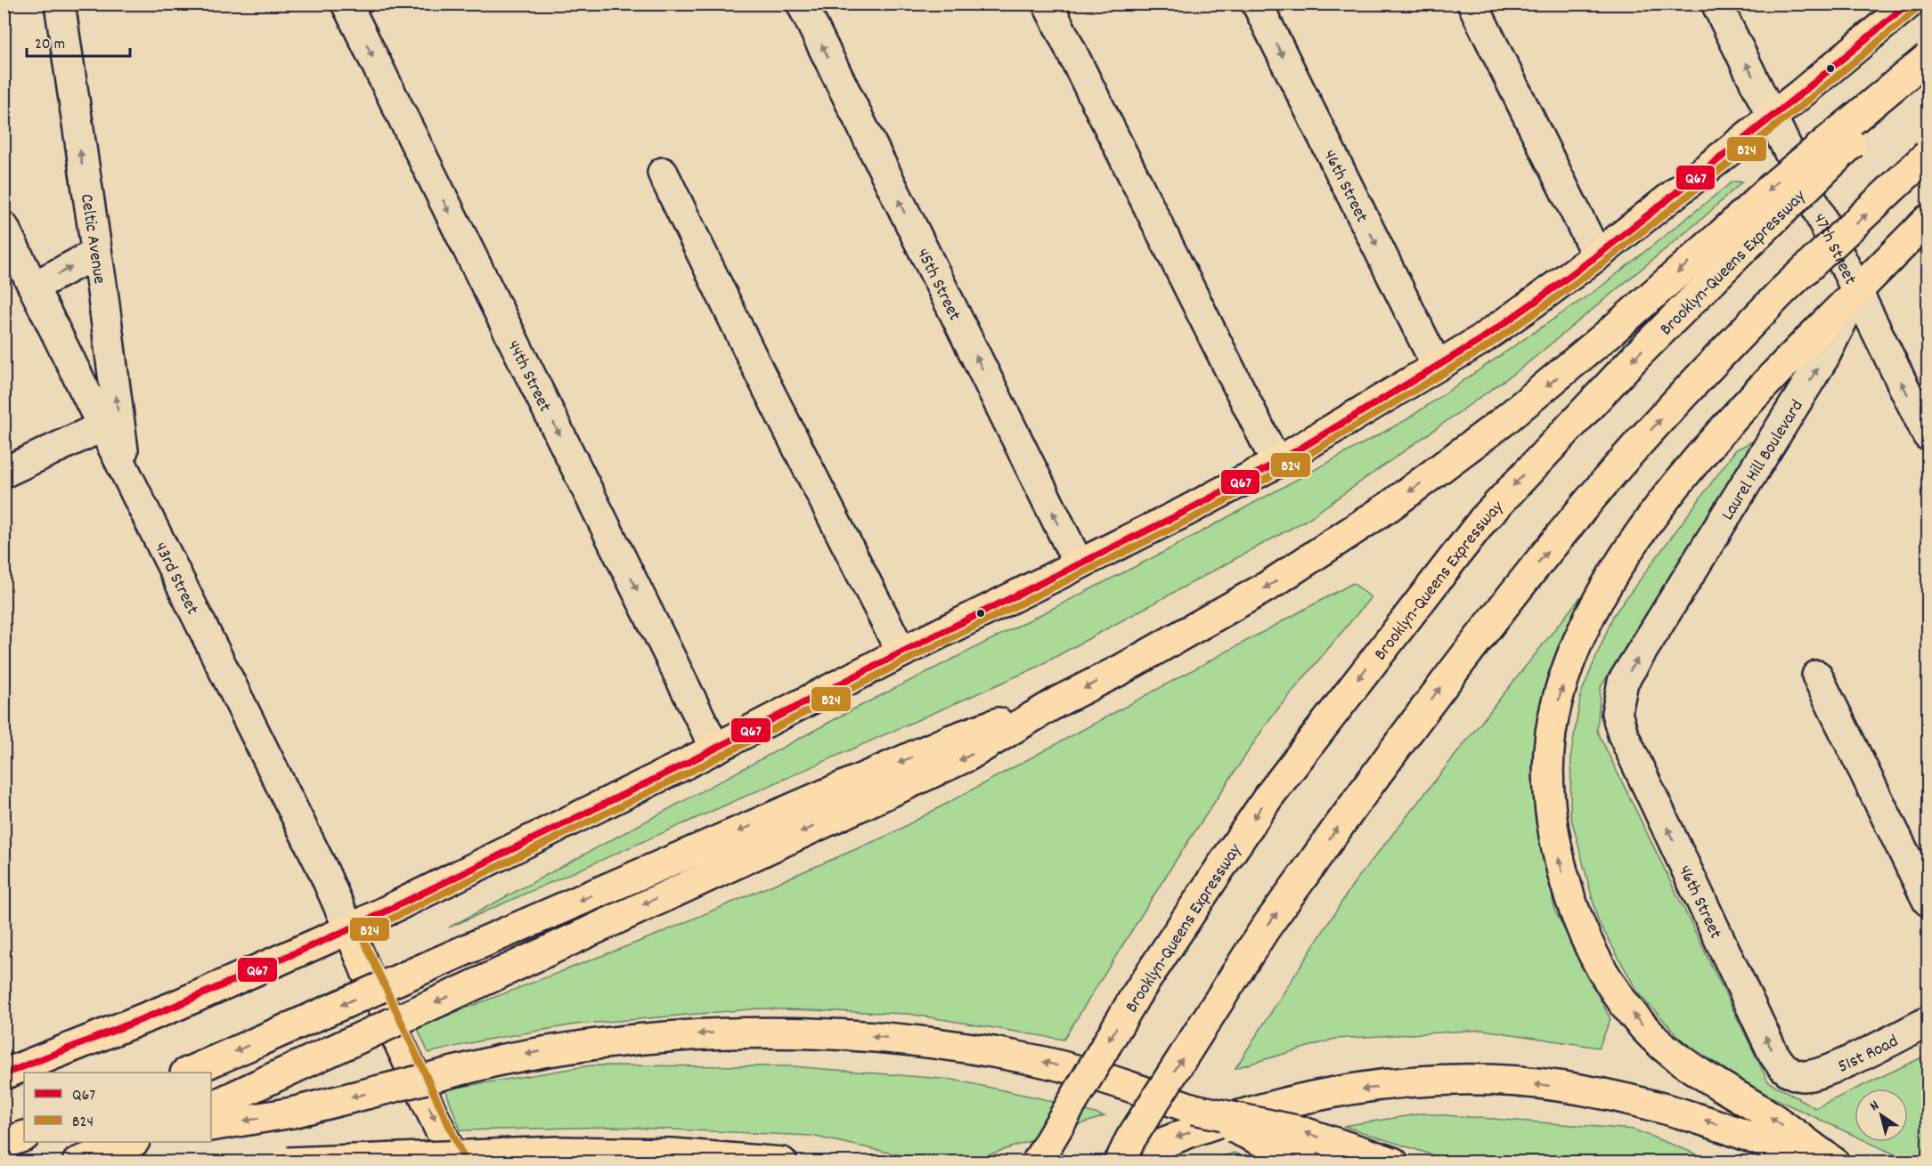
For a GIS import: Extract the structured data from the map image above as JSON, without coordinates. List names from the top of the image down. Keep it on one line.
{"streets":{"main road":["Brooklyn-Queens Expressway","Laurel Hill Boulevard"],"street":["46th Street","Celtic Avenue","47th Street","45th Street","44th Street","43rd Street","51st Road"]},"crossings":[["46th Street","Laurel Hill Boulevard"],["46th Street","51st Road"],["Celtic Avenue","43rd Street"],["47th Street","Laurel Hill Boulevard"]],"one_way":["Celtic Avenue"],"lines":["transit line Q67","transit line B24"],"legend":["Q67","B24"],"scale_bar":"20 m","north":"top left"}
